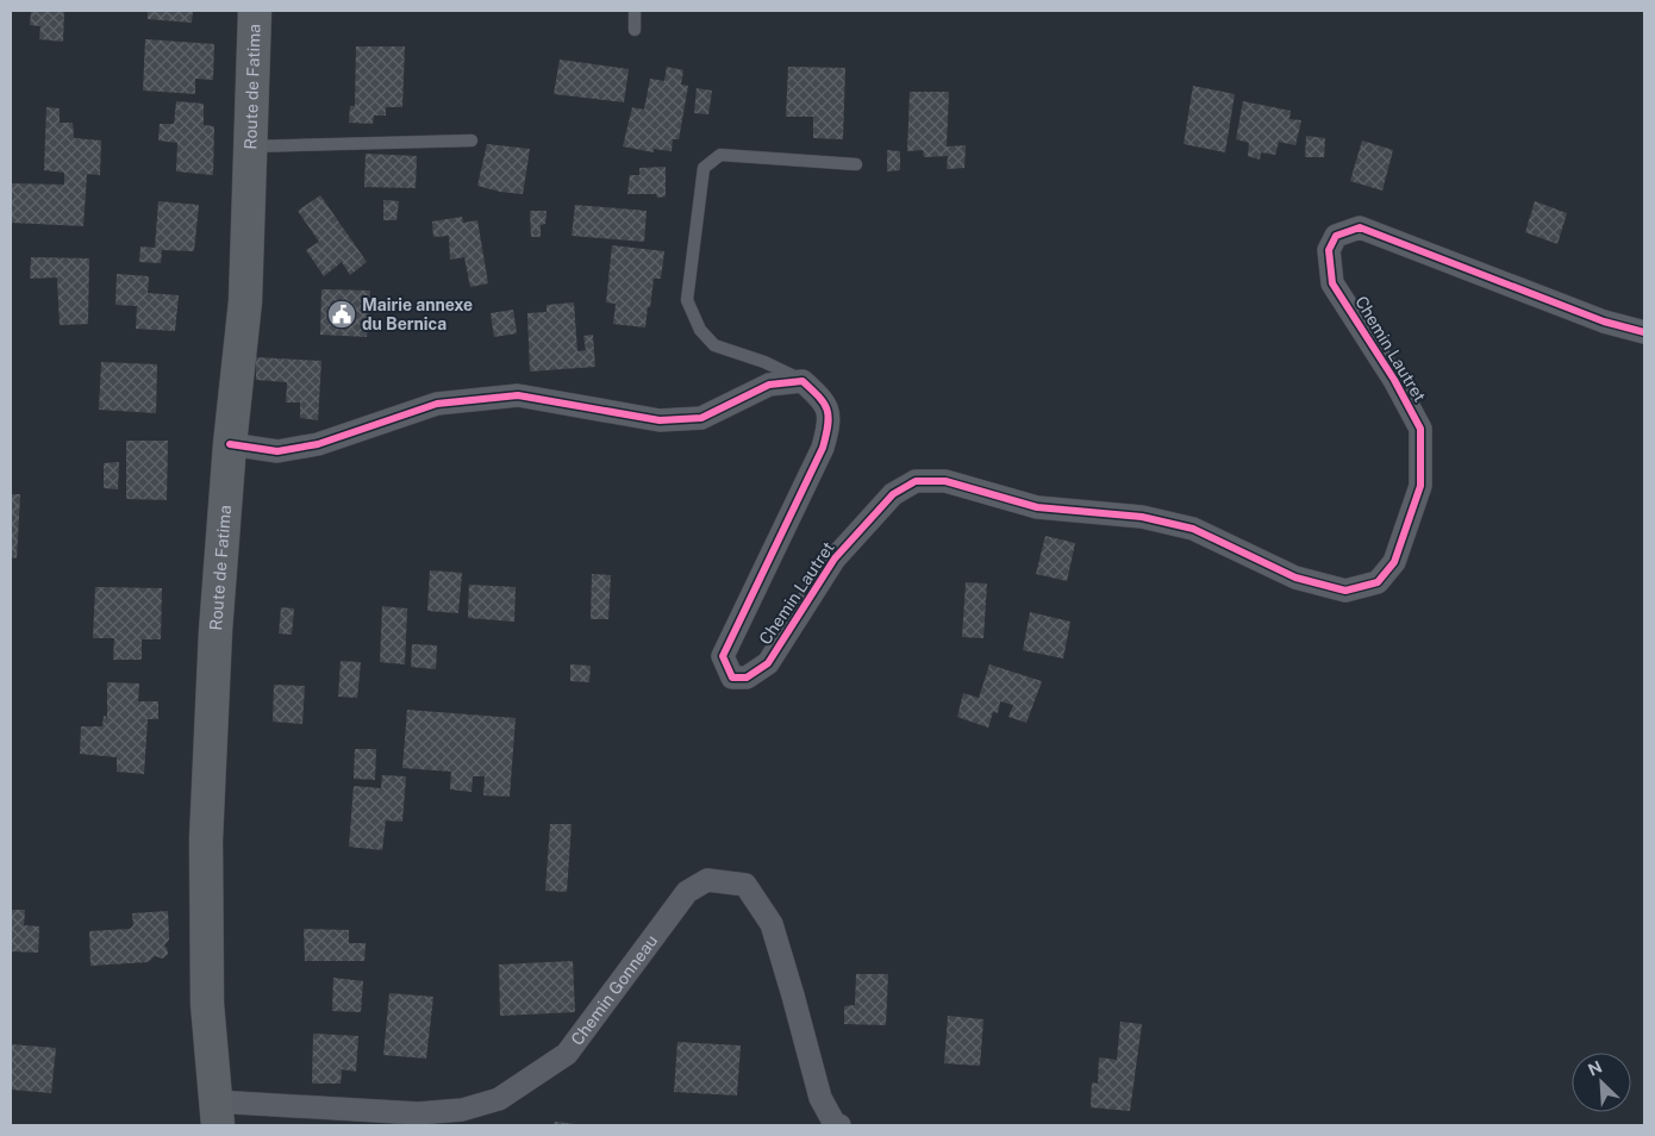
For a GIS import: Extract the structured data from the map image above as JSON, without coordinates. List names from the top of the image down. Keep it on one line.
{"streets":{"main road":["Route de Fatima"],"street":["Chemin Lautret","Chemin Gonneau"]},"crossings":[["Route de Fatima","Chemin Gonneau"]],"places":{"public building":["Mairie annexe du Bernica"]},"north":"top left"}
